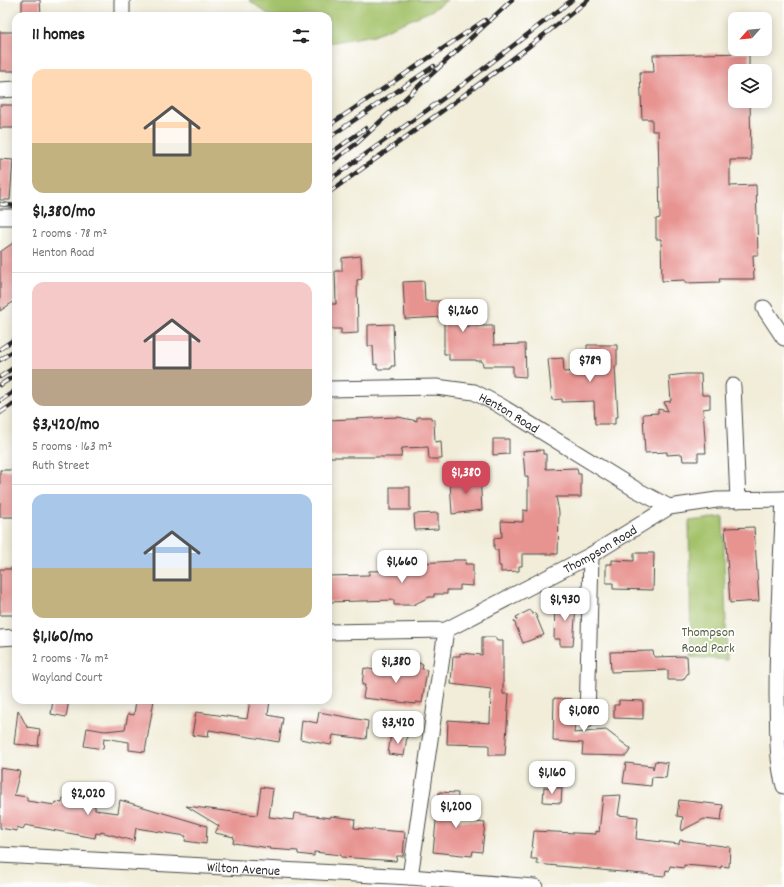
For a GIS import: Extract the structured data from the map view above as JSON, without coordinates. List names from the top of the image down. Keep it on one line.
{"streets":{"street":["Henton Road","Thompson Road","Wilton Avenue"]},"crossings":[["Henton Road","Thompson Road"]],"parks":["Thompson Road Park"],"north":"bottom left","page":{"heading":"11 homes","list":[{"name":"$1,380/mo","note":"2 rooms · 78 m² · Henton Road"},{"name":"$3,420/mo","note":"5 rooms · 163 m² · Ruth Street"},{"name":"$1,160/mo","note":"2 rooms · 76 m² · Wayland Court"}],"price":["$1,260","$789","$1,380","$1,660","$1,930","$1,380","$1,080","$3,420","$1,160","$2,020","$1,200"]}}
